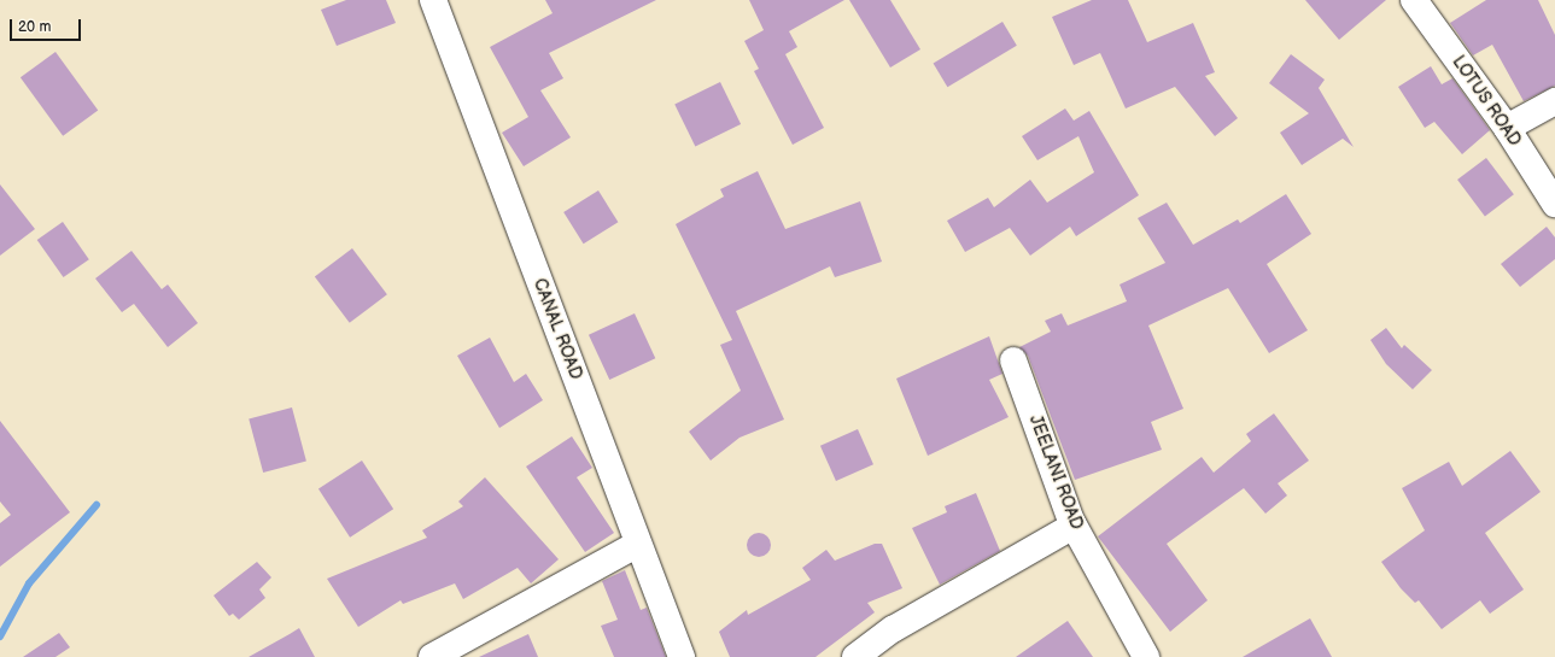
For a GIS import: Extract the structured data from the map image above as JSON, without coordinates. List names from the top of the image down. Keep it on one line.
{"streets":{"street":["LOTUS ROAD","CANAL ROAD","JEELANI ROAD"]},"scale_bar":"20 m"}
